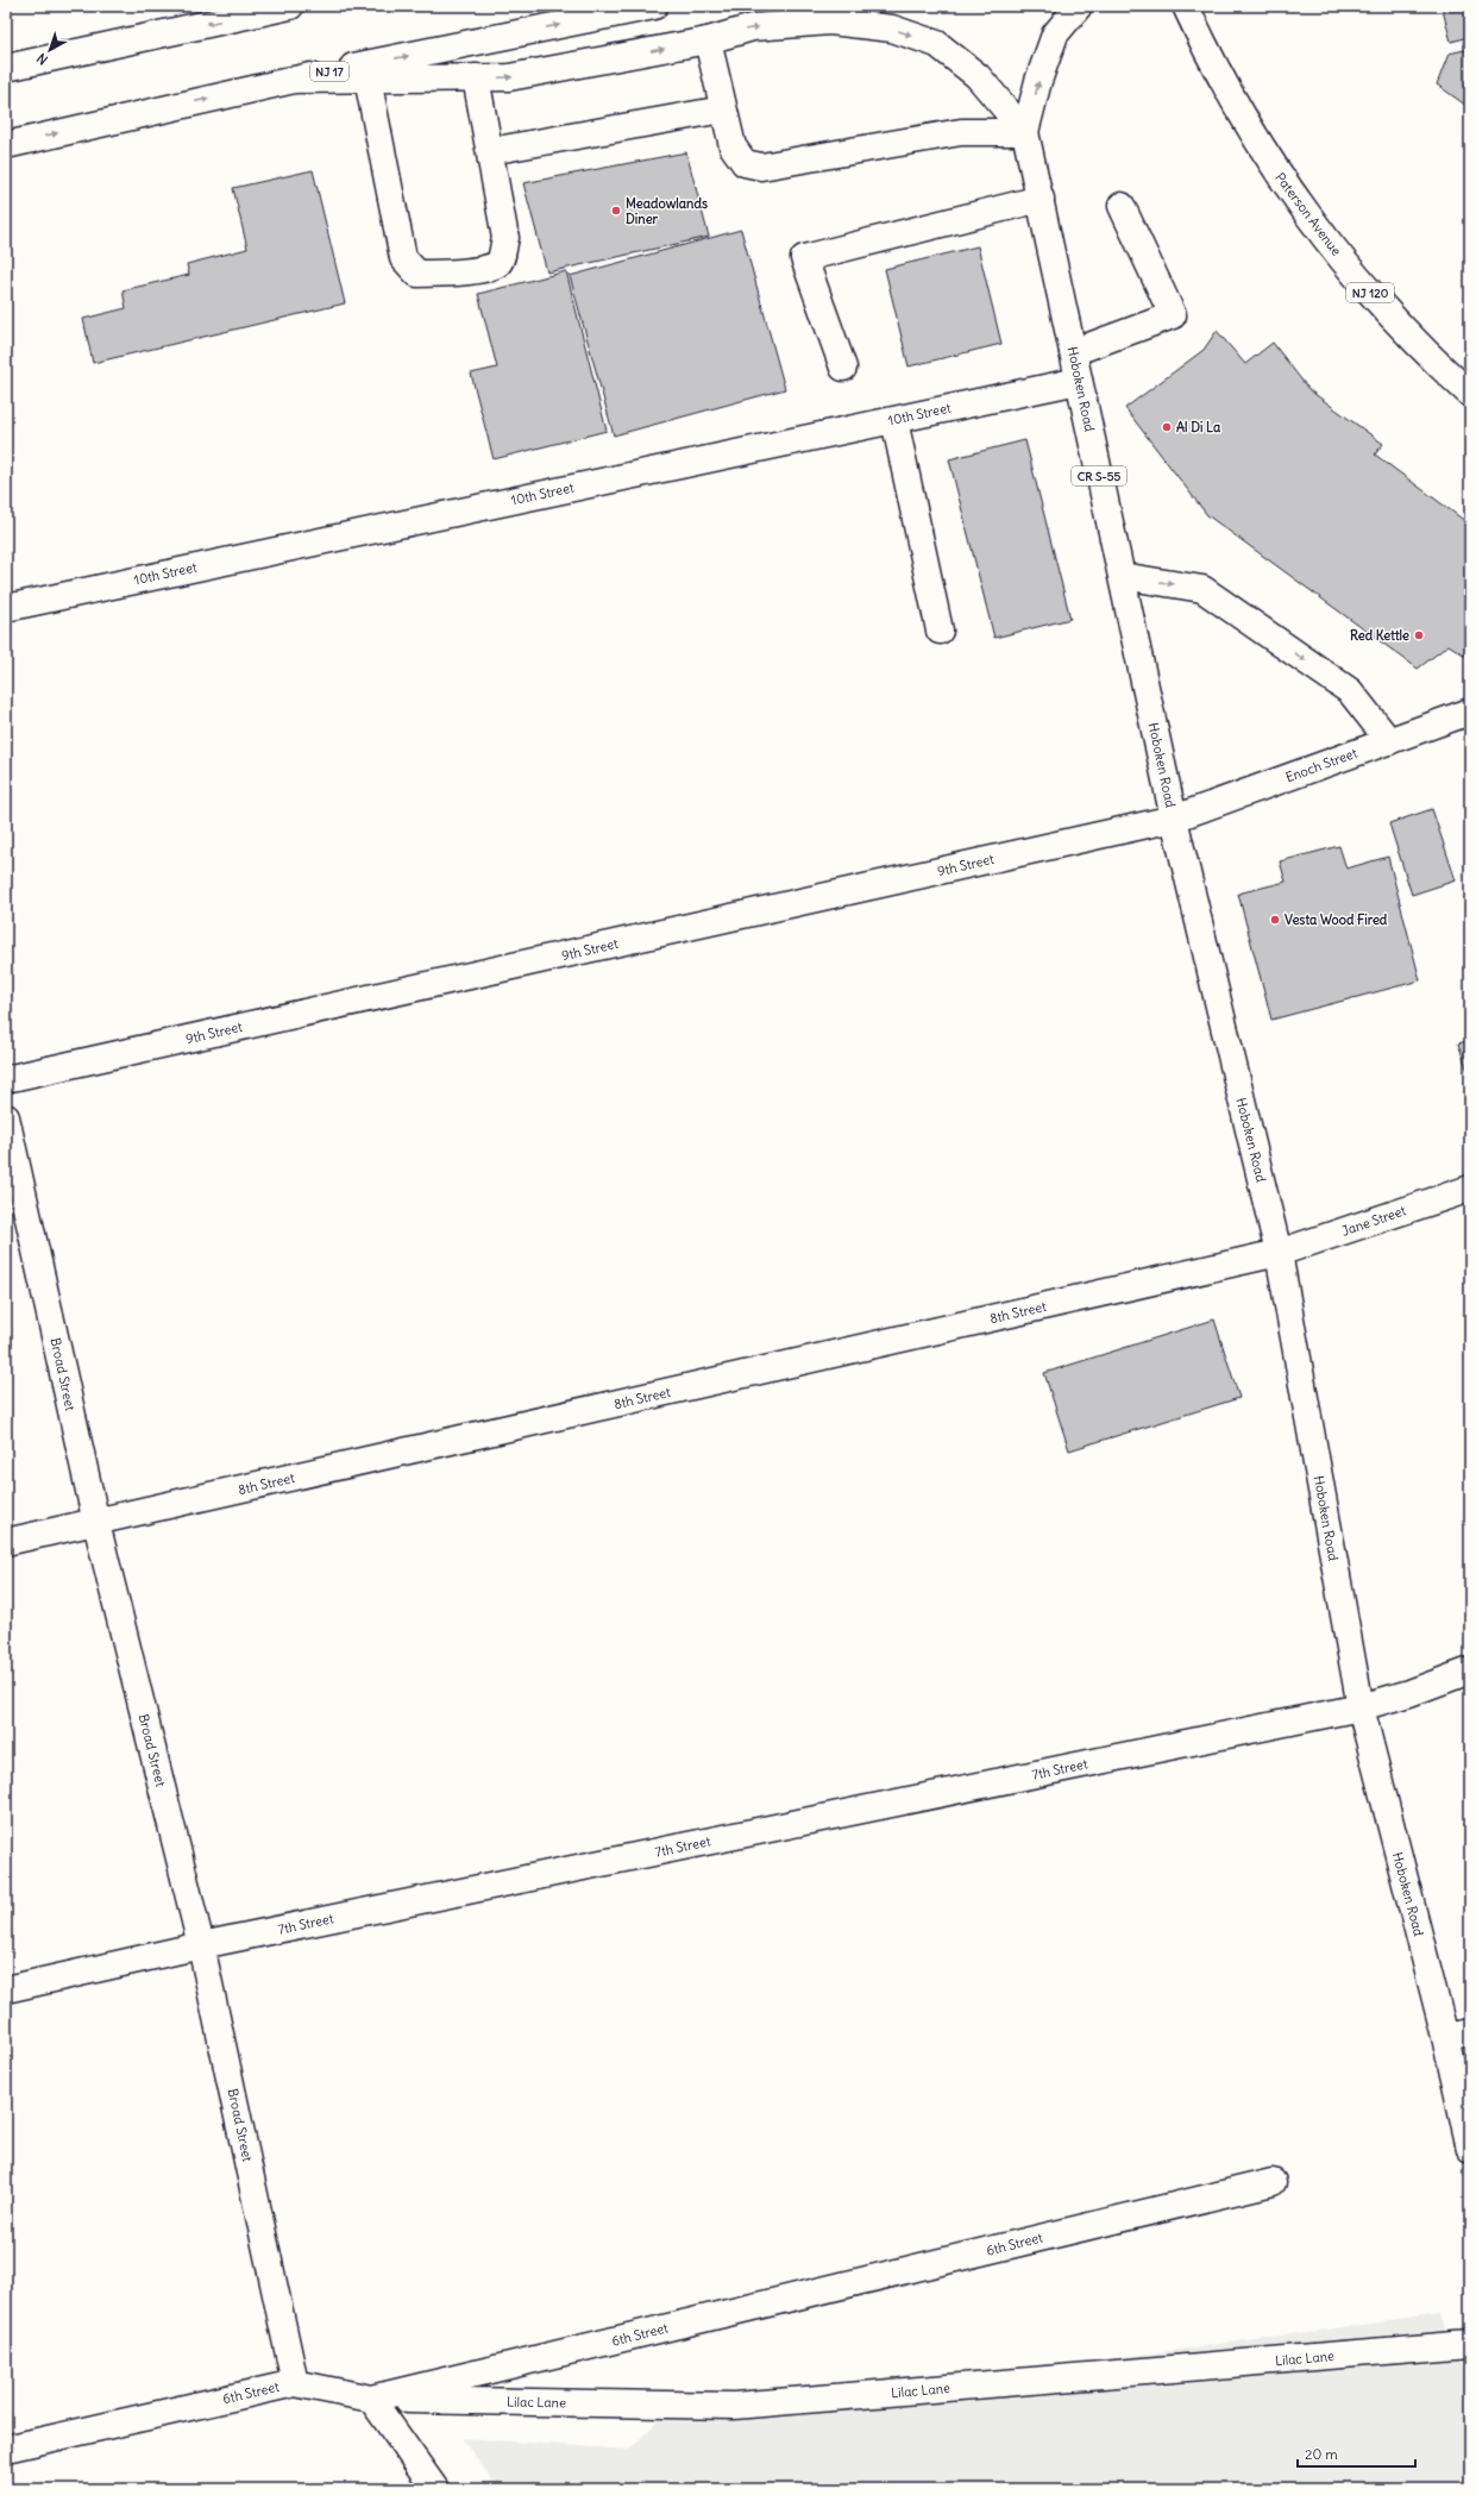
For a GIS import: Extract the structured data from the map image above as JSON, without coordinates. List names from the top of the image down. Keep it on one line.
{"streets":{"main road":["NJ 17","Paterson Avenue","NJ 120","Hoboken Road","10th Street","CR S-55","Enoch Street","9th Street","Jane Street","8th Street","Broad Street","7th Street","6th Street","Lilac Lane"]},"crossings":[["Hoboken Road","10th Street"],["Hoboken Road","Enoch Street"],["Hoboken Road","9th Street"],["Hoboken Road","Jane Street"],["Hoboken Road","8th Street"],["Hoboken Road","7th Street"],["Enoch Street","9th Street"],["Jane Street","8th Street"],["8th Street","Broad Street"],["Broad Street","7th Street"],["Broad Street","6th Street"],["6th Street","Lilac Lane"]],"places":["Meadowlands Diner","Al Di La","Red Kettle","Vesta Wood Fired"],"scale_bar":"20 m","north":"bottom left"}
